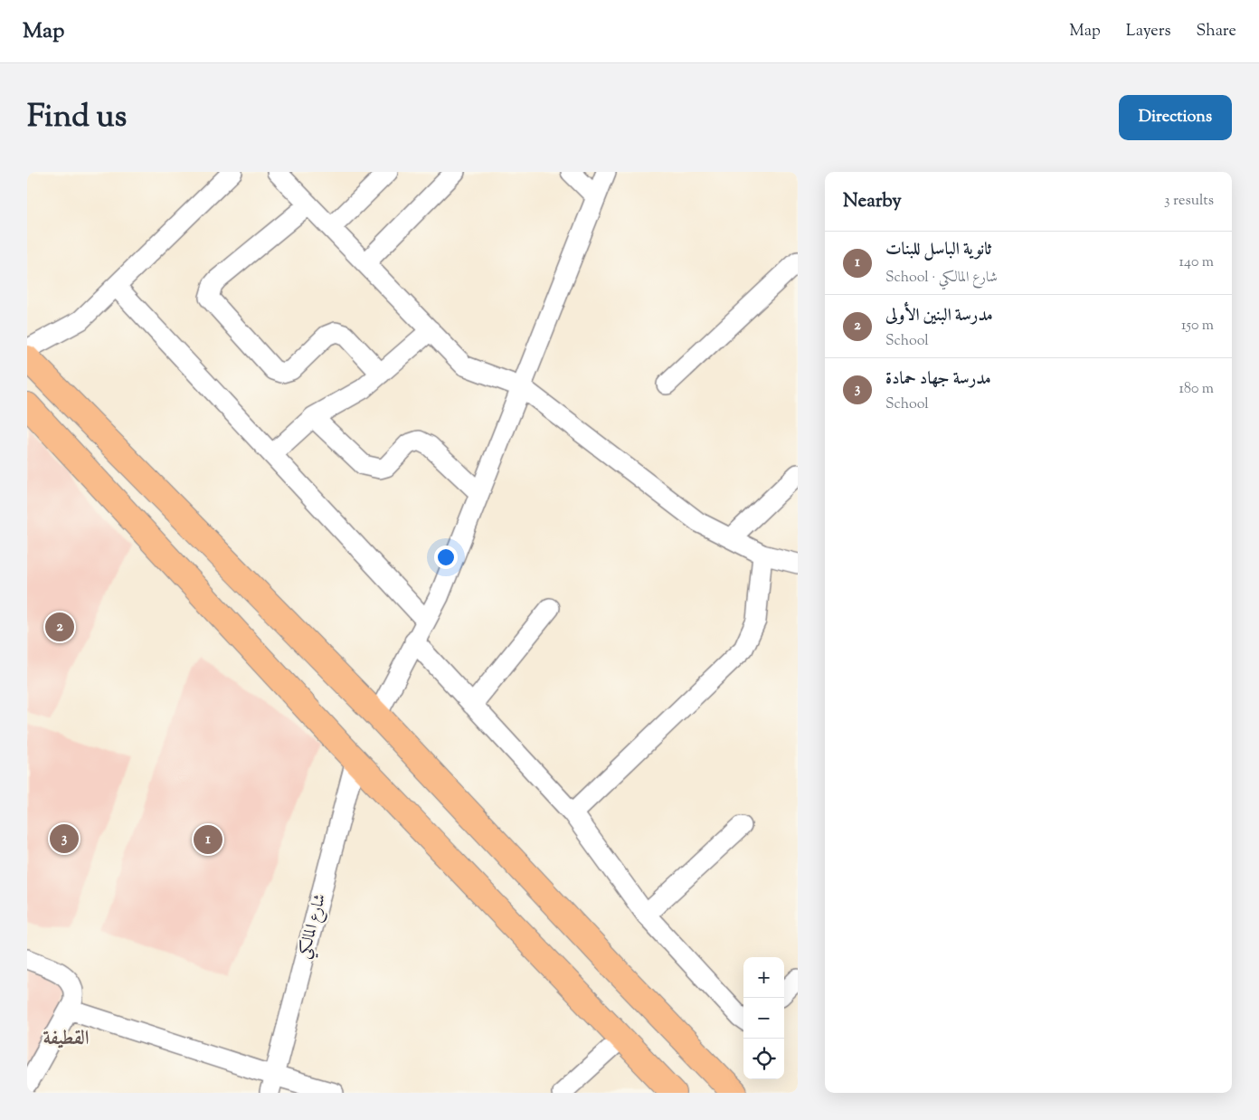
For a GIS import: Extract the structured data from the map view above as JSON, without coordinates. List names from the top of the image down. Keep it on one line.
{"streets":{"street":["شارع المالكي"]},"districts":["القطيفة"],"page":{"header":"Map","nav":["Map","Layers","Share"],"title":"Find us","buttons":"Directions","heading":["Nearby","3 results"],"list":[{"mark":"1","name":"ثانوية الباسل للبنات","note":"School · شارع المالكي","value":"140 m"},{"mark":"2","name":"مدرسة البنين الأولى","note":"School","value":"150 m"},{"mark":"3","name":"مدرسة جهاد حمادة","note":"School","value":"180 m"}],"pins":["2","3","1"],"map_buttons":["+","−"]}}
